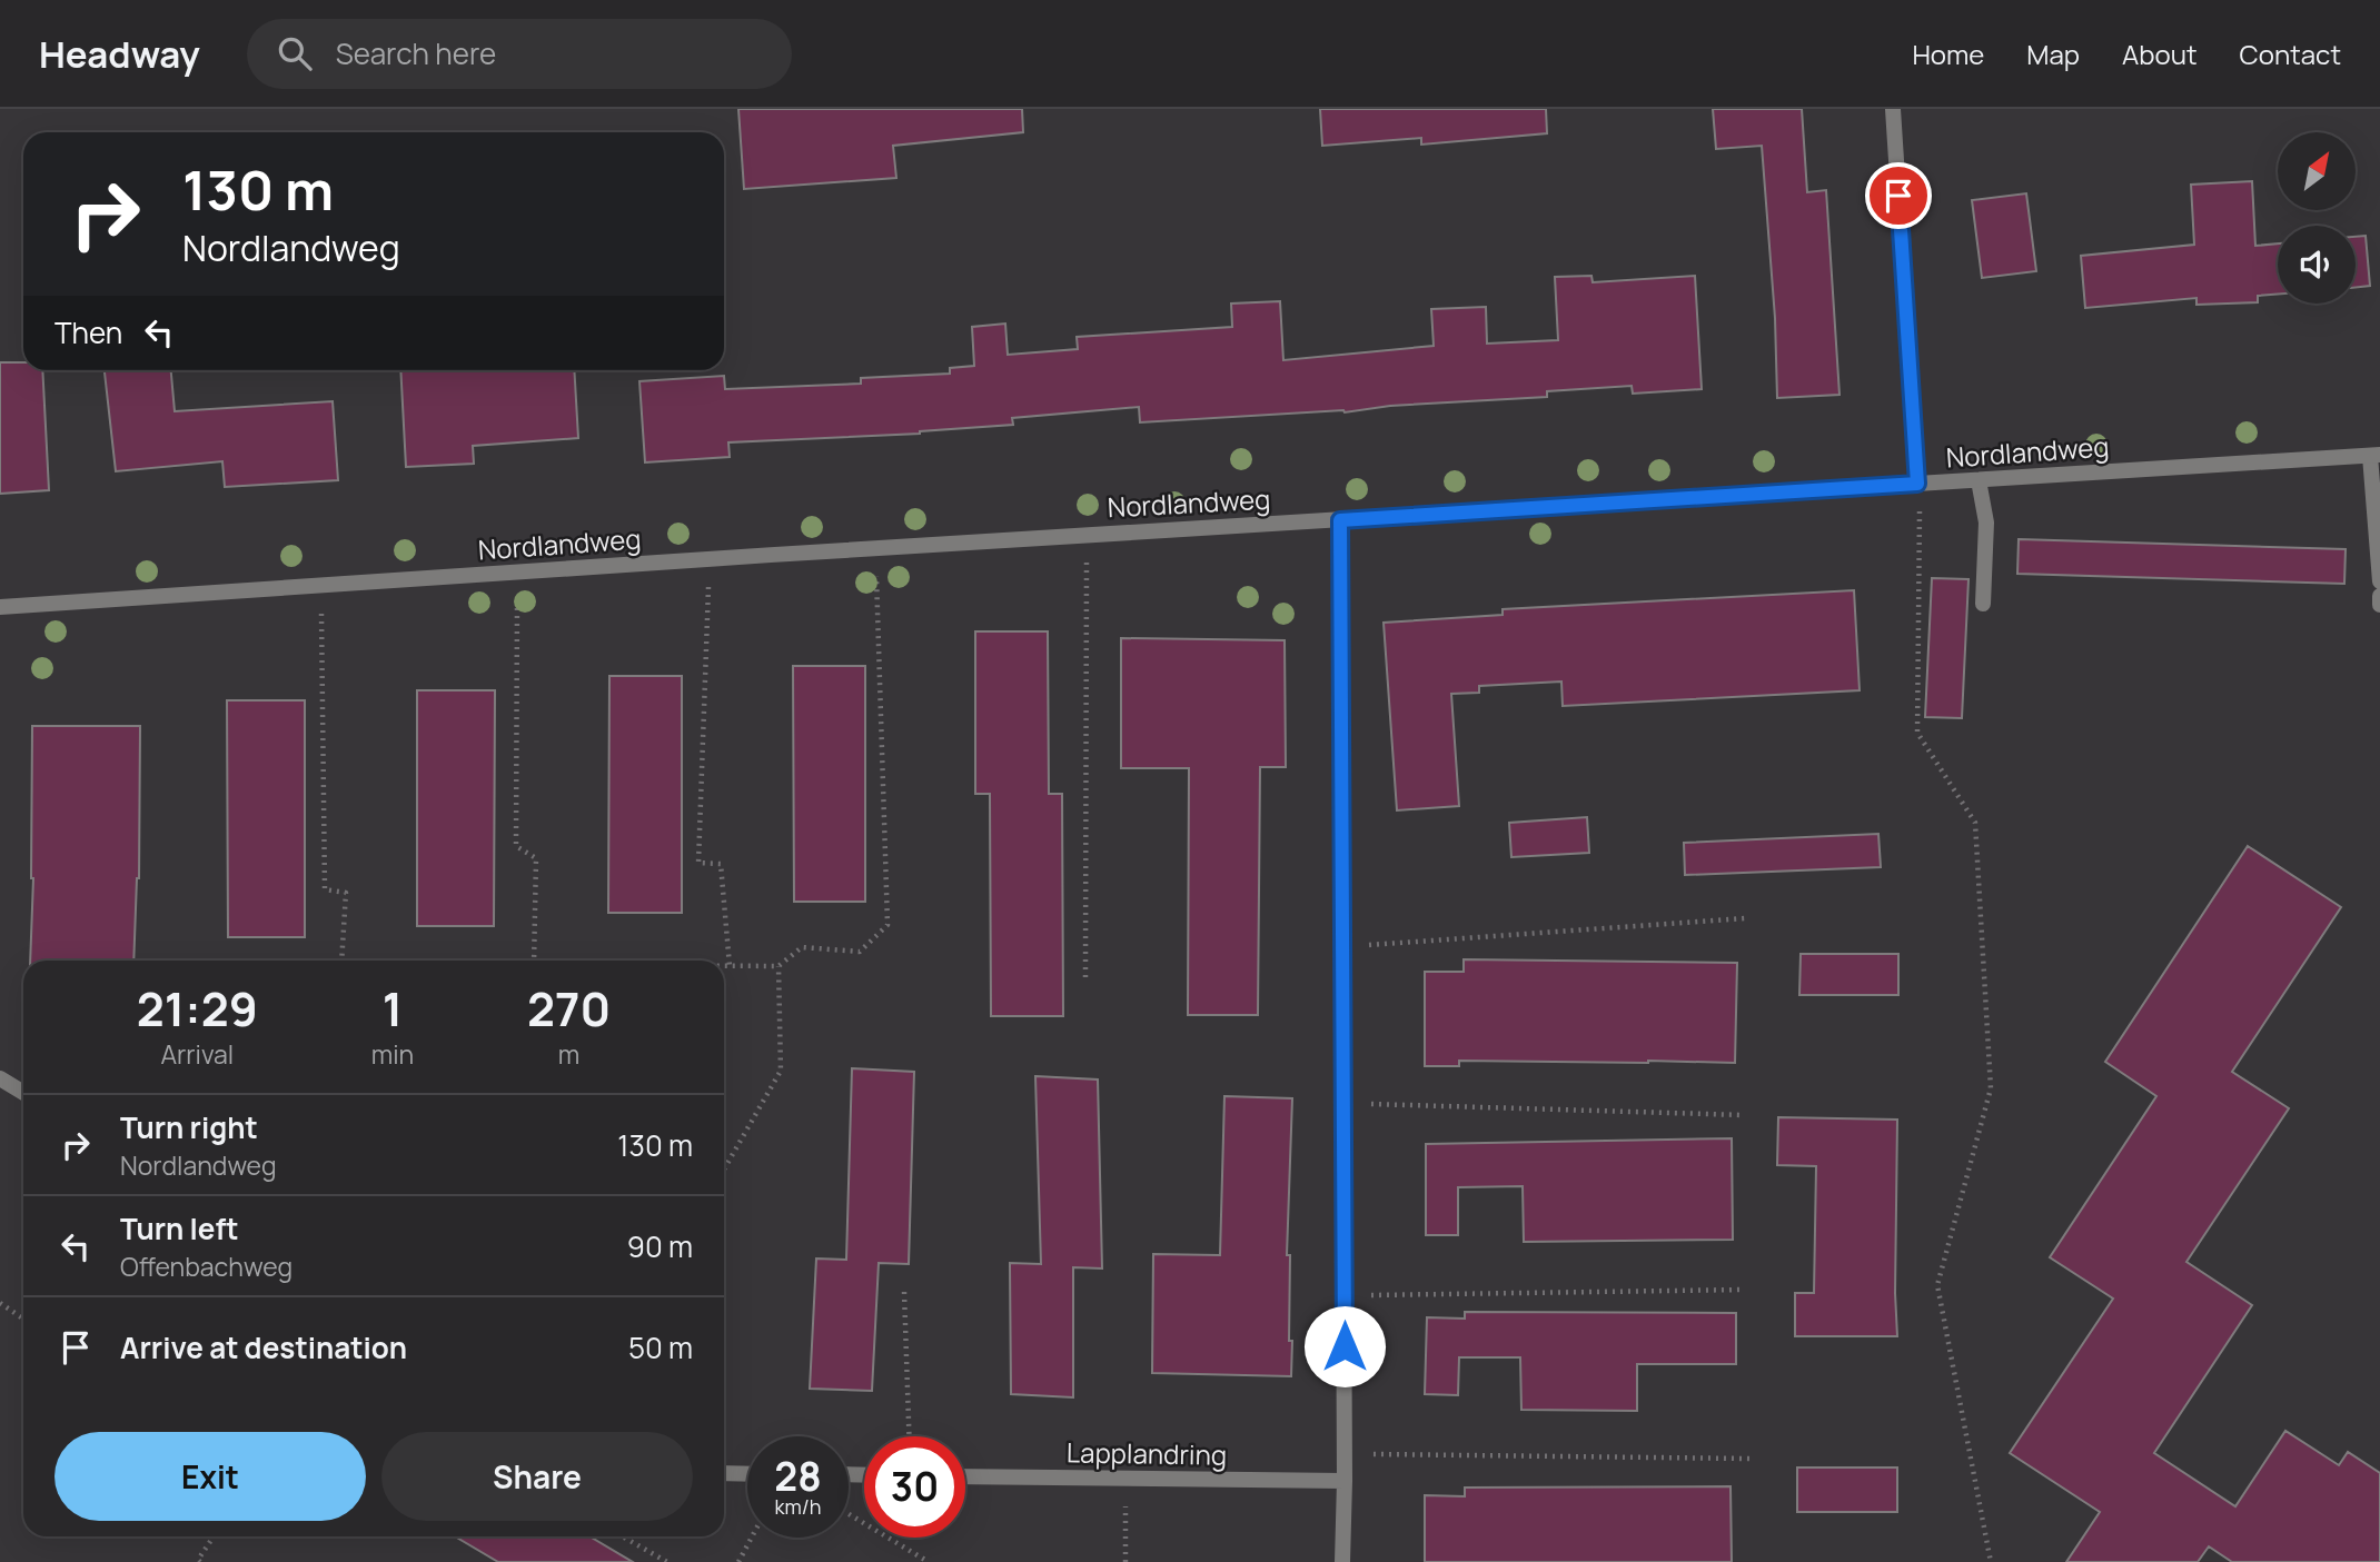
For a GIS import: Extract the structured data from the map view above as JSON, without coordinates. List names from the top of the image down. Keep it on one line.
{"streets":{"street":["Nordlandweg","Lapplandring"]},"north":"top right","page":{"header":"Headway","search":"Search here","nav":["Home","Map","About","Contact"],"turn":["130 m","Nordlandweg"],"then":"Then","eta":["21:29","Arrival","1","min","270","m"],"list":[{"name":"Turn right","note":"Nordlandweg","value":"130 m"},{"name":"Turn left","note":"Offenbachweg","value":"90 m"},{"name":"Arrive at destination","value":"50 m"}],"buttons":["Exit","Share"],"speed":"28 km/h","limit":"30"}}
